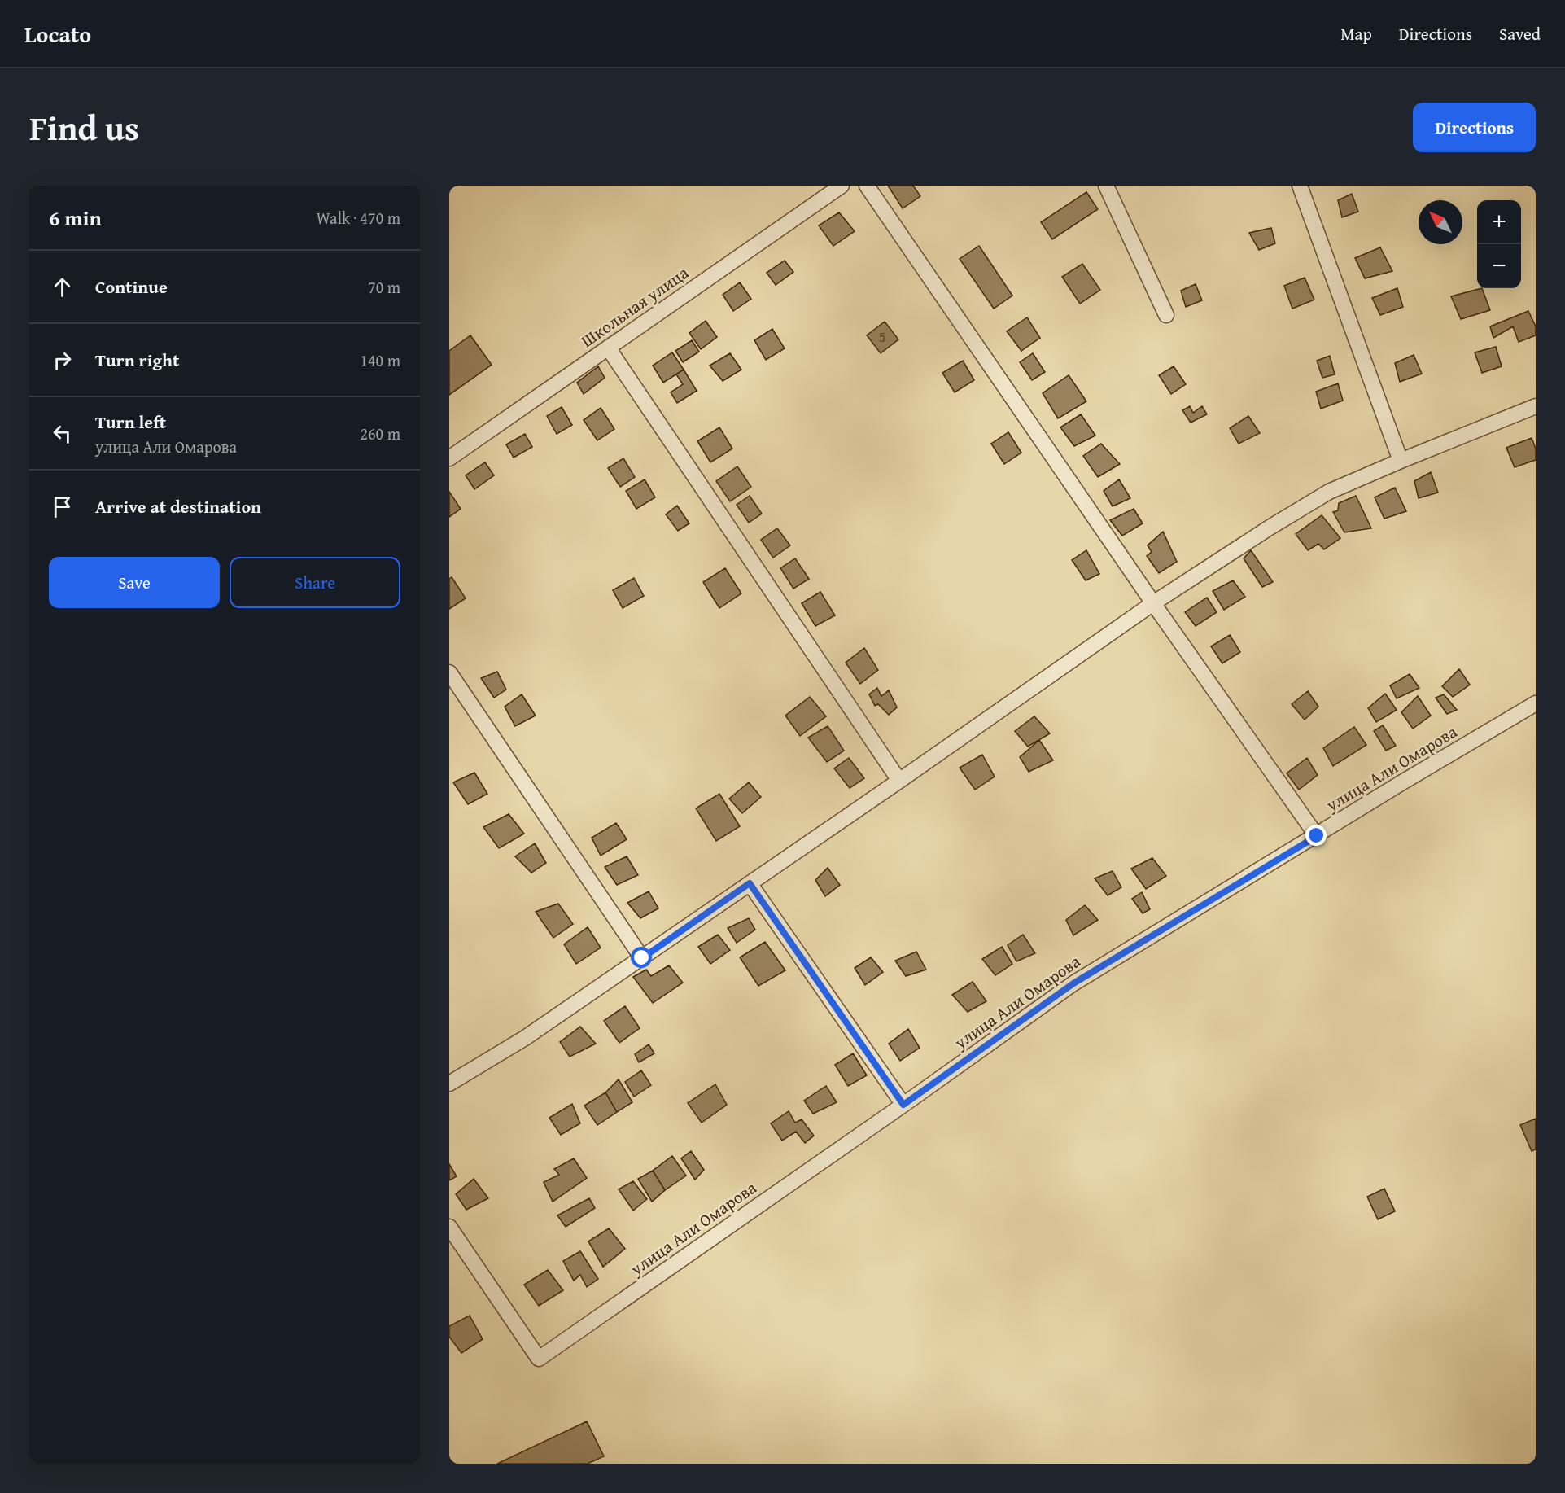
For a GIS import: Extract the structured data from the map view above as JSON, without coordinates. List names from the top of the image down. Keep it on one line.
{"streets":{"street":["Школьная улица","улица Али Омарова"]},"house_numbers":["5"],"north":"top left","page":{"header":"Locato","nav":["Map","Directions","Saved"],"title":"Find us","buttons":["Directions",["Save","Share"]],"heading":["6 min","Walk · 470 m"],"map_buttons":["+","−"],"list":[["Continue","70 m"],["Turn right","140 m"],["Turn left","улица Али Омарова","260 m"],"Arrive at destination"]}}
